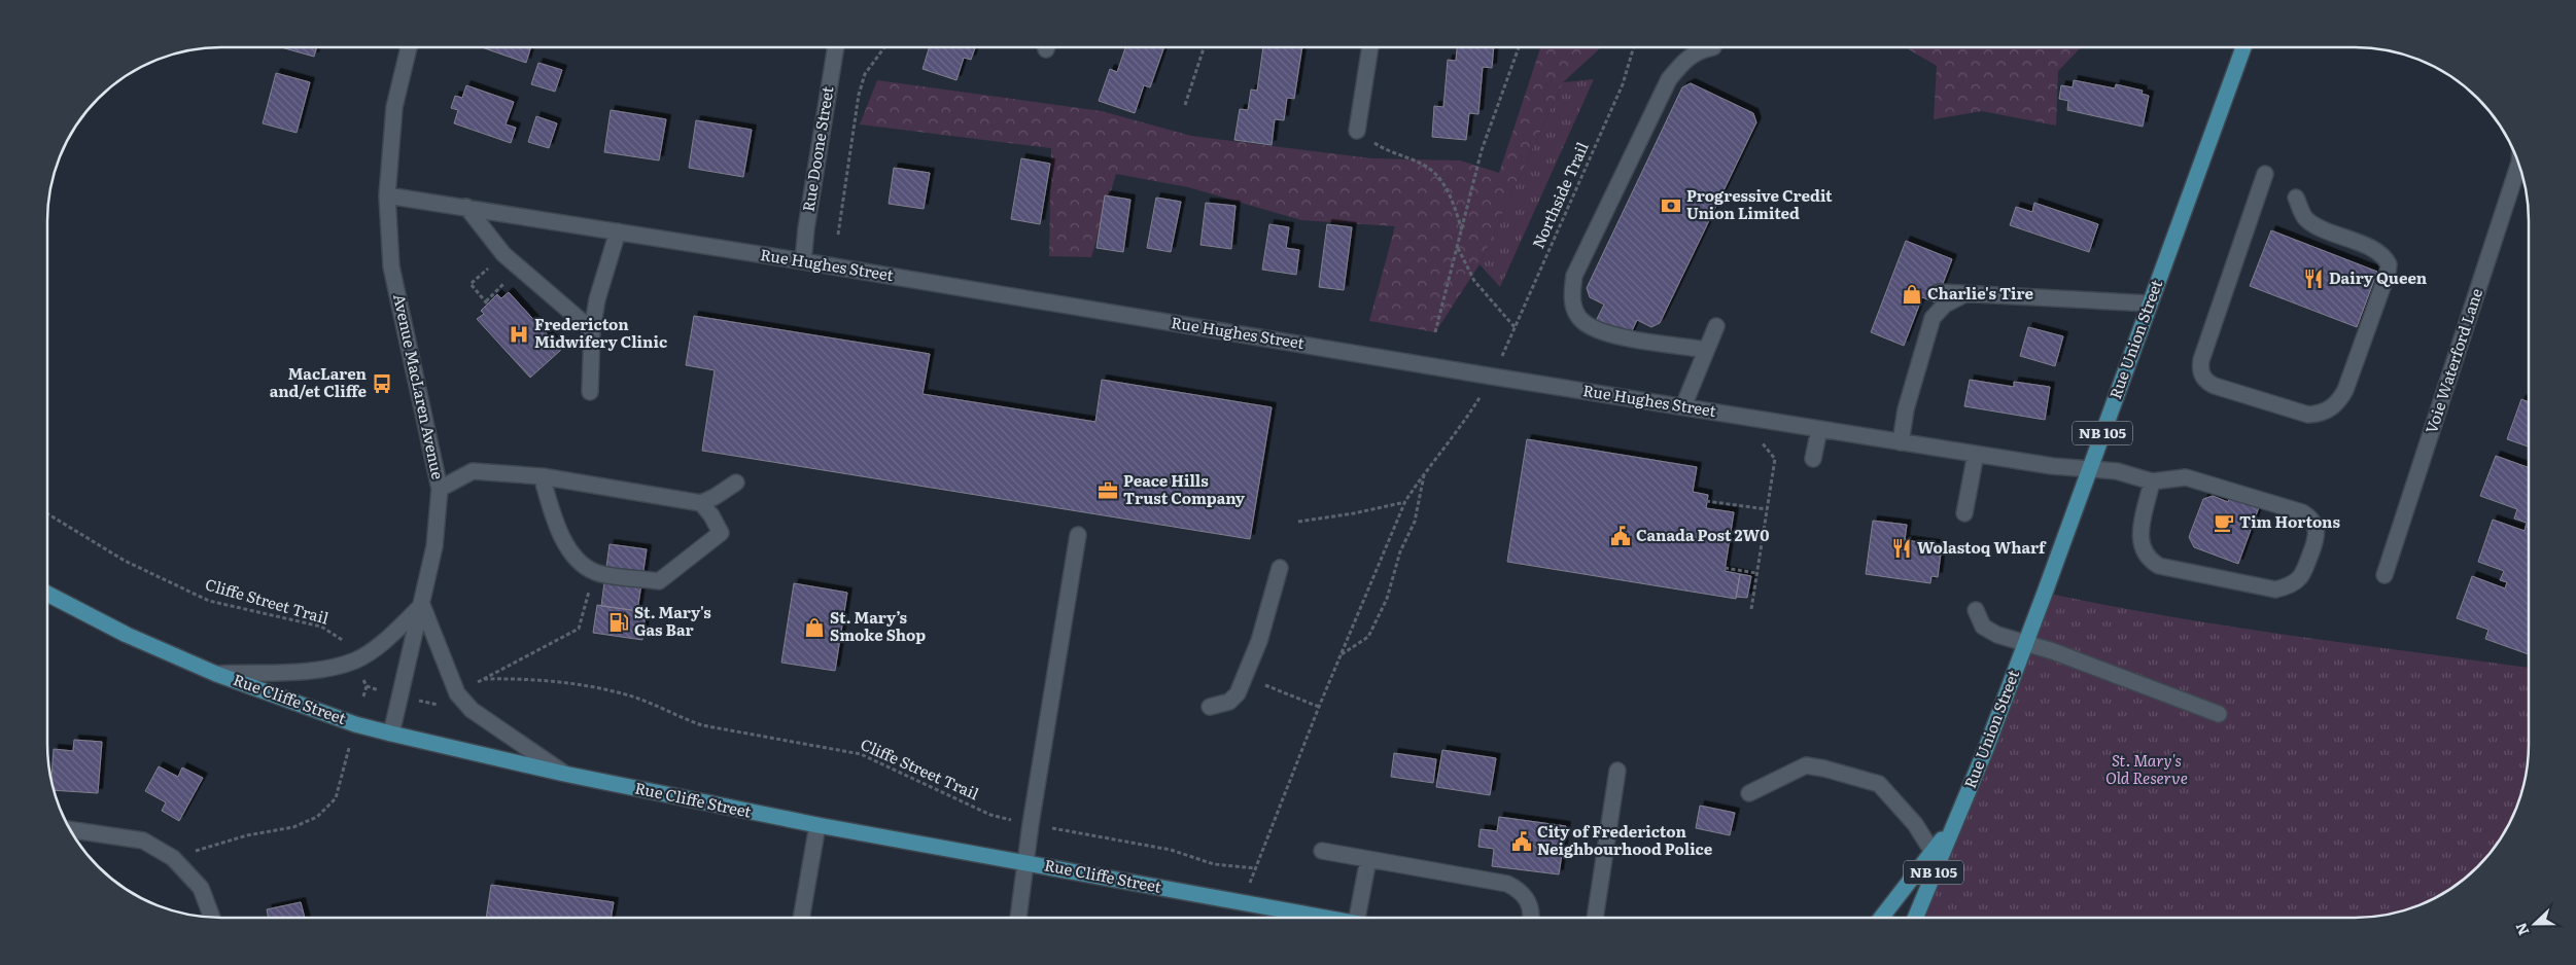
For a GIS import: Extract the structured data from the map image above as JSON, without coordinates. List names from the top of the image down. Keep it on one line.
{"streets":{"main road":["Rue Union Street","NB 105","Rue Cliffe Street"],"street":["Rue Doone Street","Rue Hughes Street","Voie Waterford Lane","Avenue MacLaren Avenue"],"path":["Northside Trail","Cliffe Street Trail"]},"crossings":[["Rue Doone Street","Rue Hughes Street"],["Rue Hughes Street","Rue Union Street"],["Rue Hughes Street","Avenue MacLaren Avenue"],["Avenue MacLaren Avenue","Rue Cliffe Street"]],"parks":["St. Mary's Old Reserve"],"places":{"bank":["Progressive Credit Union Limited"],"restaurant":["Dairy Queen","Wolastoq Wharf"],"shop":["Charlie's Tire","St. Mary’s Smoke Shop"],"hospital":["Fredericton Midwifery Clinic"],"bus stop":["MacLaren and/et Cliffe"],"office":["Peace Hills Trust Company"],"cafe":["Tim Hortons"],"public building":["Canada Post 2W0","City of Fredericton Neighbourhood Police"],"fuel station":["St. Mary's Gas Bar"]},"north":"left"}
